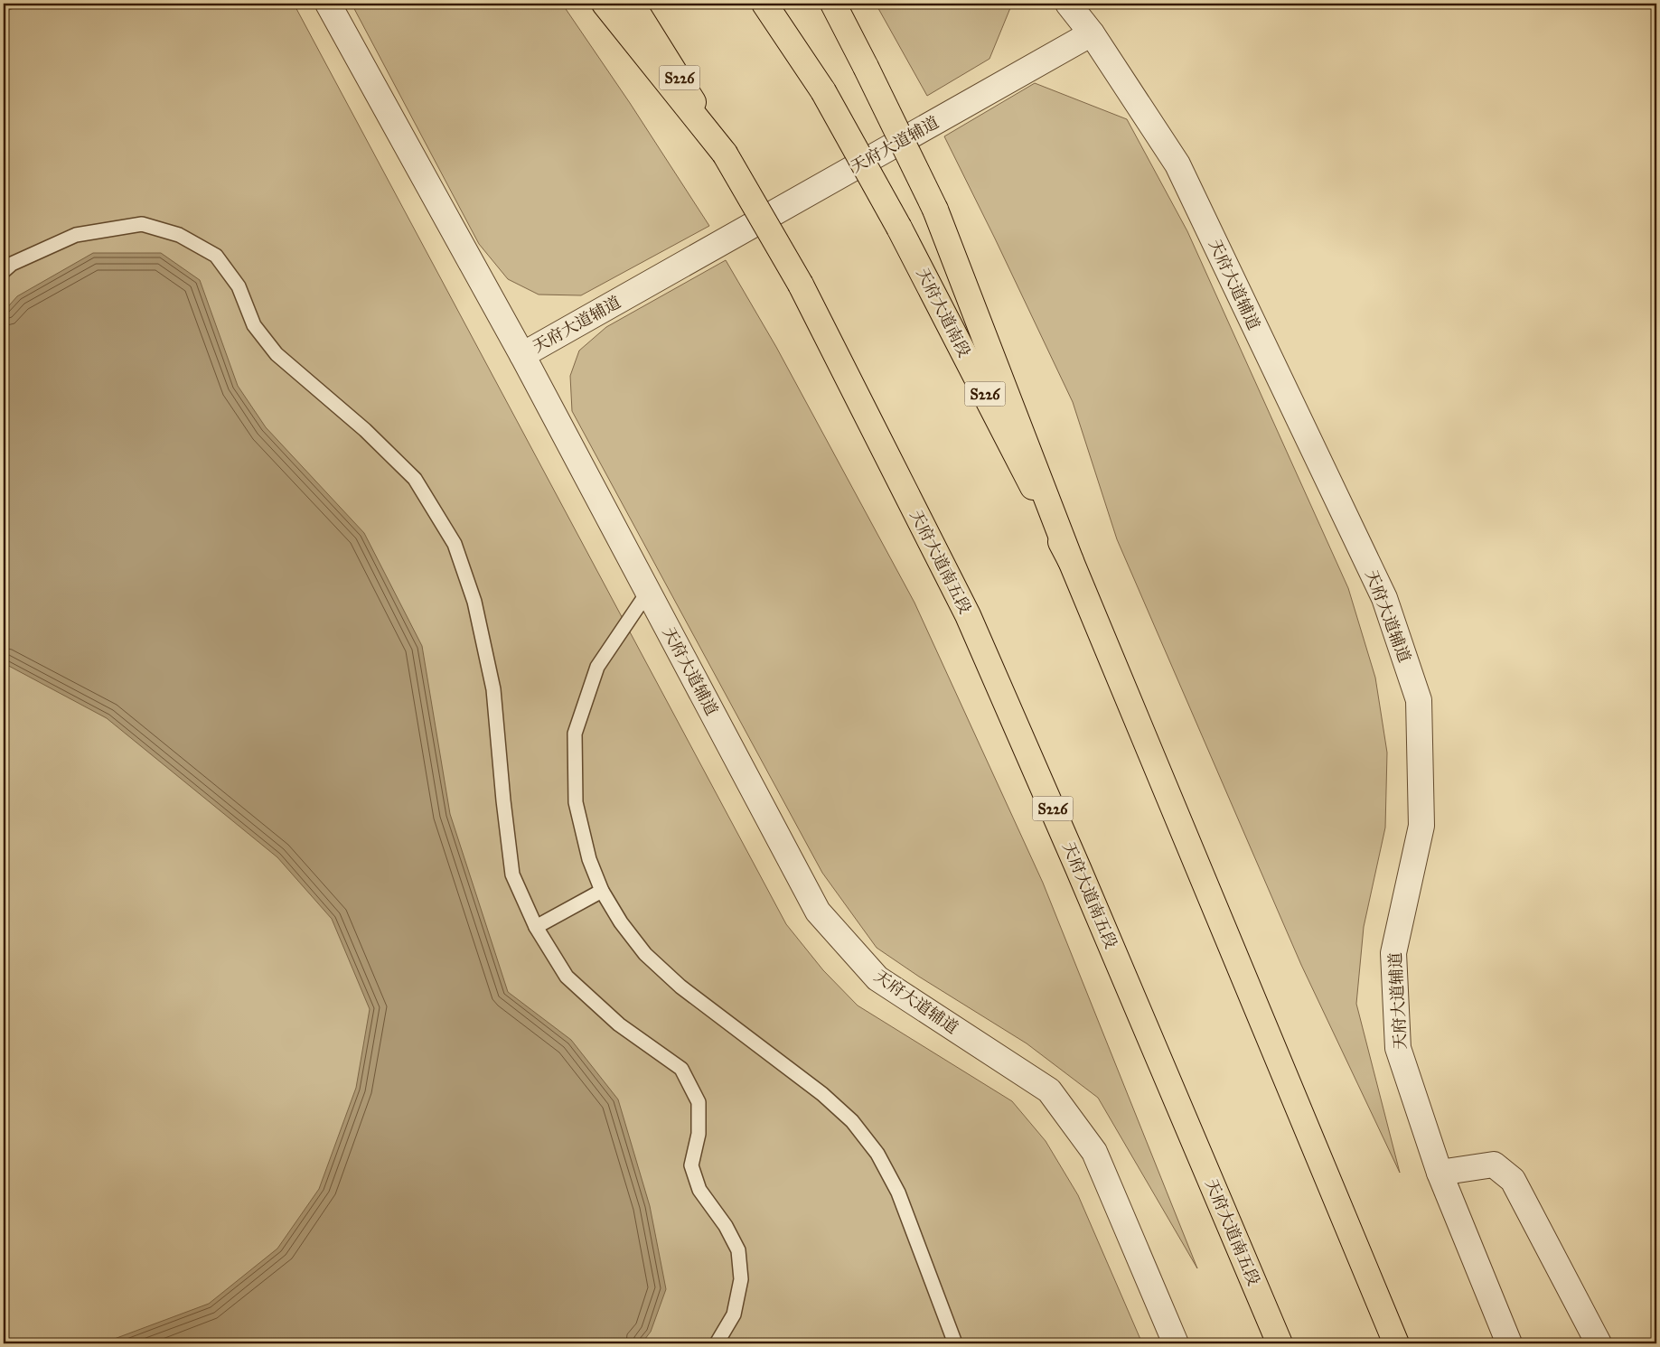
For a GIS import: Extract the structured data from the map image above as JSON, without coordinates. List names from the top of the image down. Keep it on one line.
{"streets":{"main road":["S226","天府大道南段","天府大道南五段"],"street":["天府大道辅道"]},"crossings":[["S226","天府大道南段"],["S226","天府大道南五段"]]}
